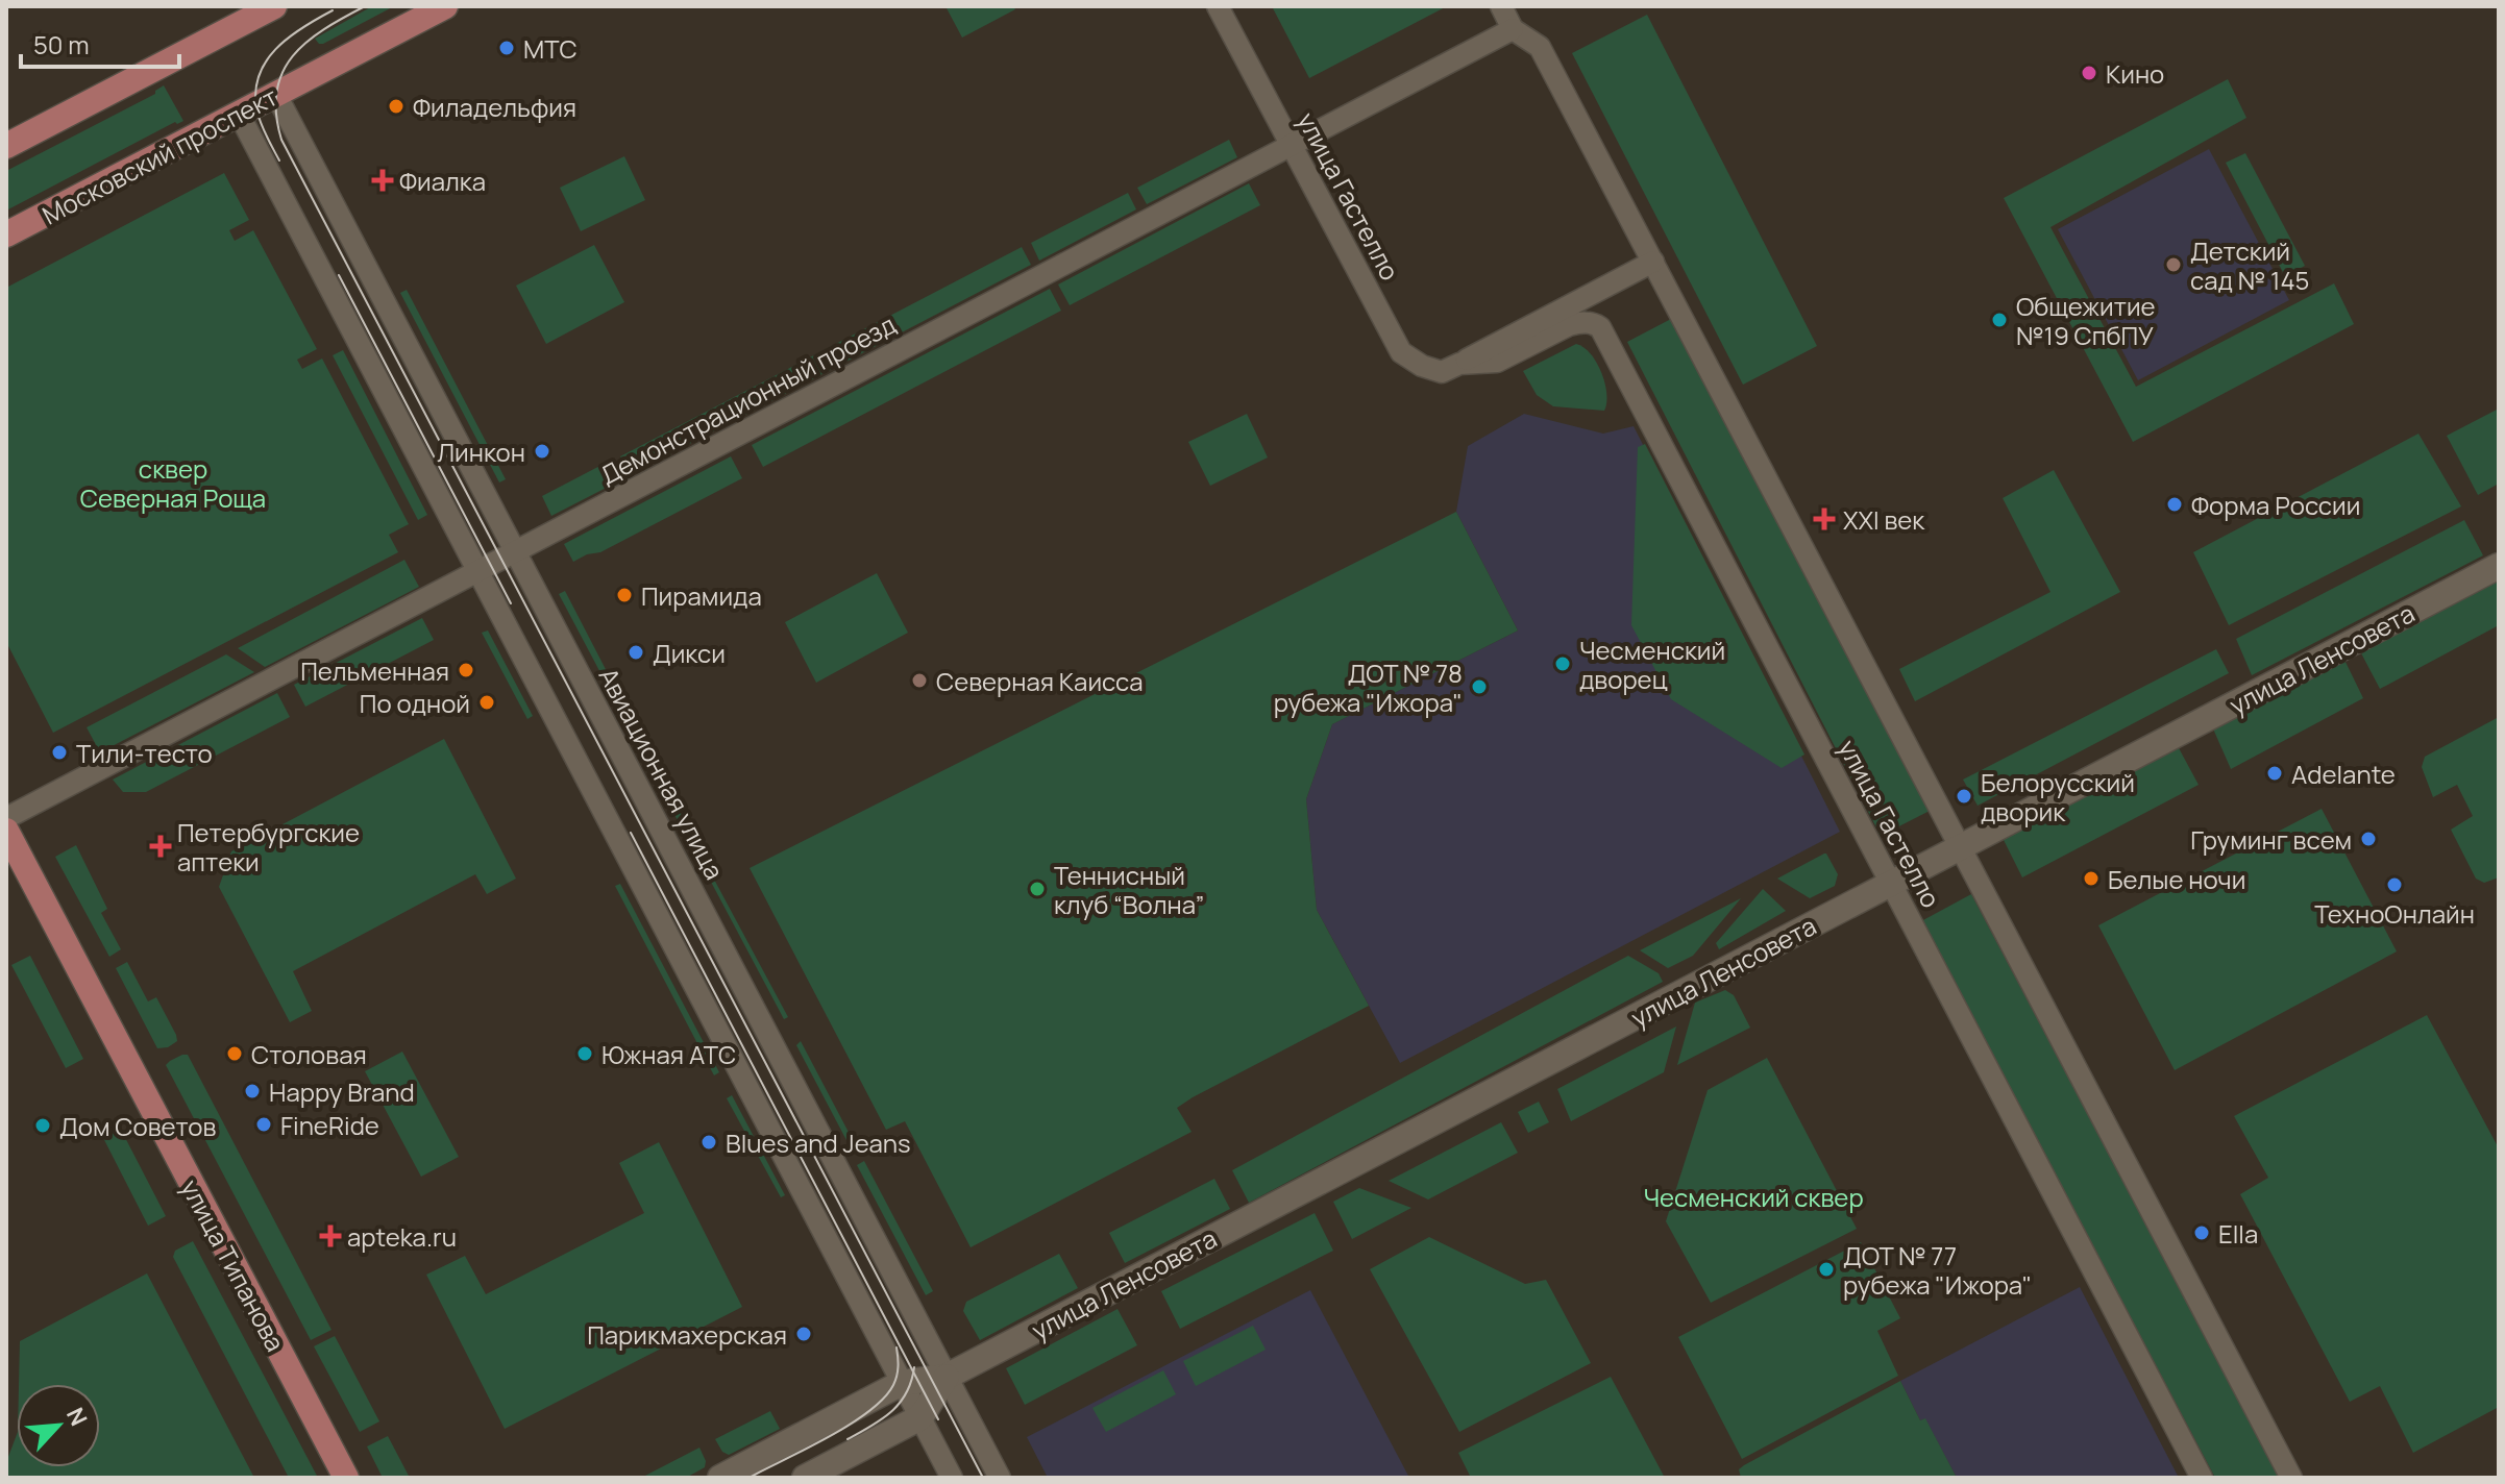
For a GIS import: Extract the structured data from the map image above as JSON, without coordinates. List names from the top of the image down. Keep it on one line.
{"streets":{"main road":["Московский проспект","улица Типанова"],"street":["улица Гастелло","Демонстрационный проезд","улица Ленсовета","Авиационная улица"]},"crossings":[["Московский проспект","Авиационная улица"],["улица Гастелло","Демонстрационный проезд"],["улица Гастелло","улица Ленсовета"],["Демонстрационный проезд","Авиационная улица"],["улица Ленсовета","Авиационная улица"]],"parks":["сквер Северная Роща","Чесменский сквер"],"places":{"other":["МТС","Кино","Филадельфия","Детский сад № 145","Общежитие №19 СпбПУ","Линкон","Форма России","Пирамида","Дикси","Чесменский дворец","Пельменная","Северная Каисса","ДОТ № 78 рубежа \"Ижора\"","По одной","Тили-тесто","Adelante","Белорусский дворик","Груминг всем","Белые ночи","ТехноОнлайн","Теннисный клуб “Волна”","Столовая","Южная АТС","Happy Brand","FineRide","Дом Советов","Blues and Jeans","Ella","ДОТ № 77 рубежа \"Ижора\"","Парикмахерская"],"health":["Фиалка","XXI век","Петербургские аптеки","apteka.ru"]},"scale_bar":"50 m","north":"top right"}
